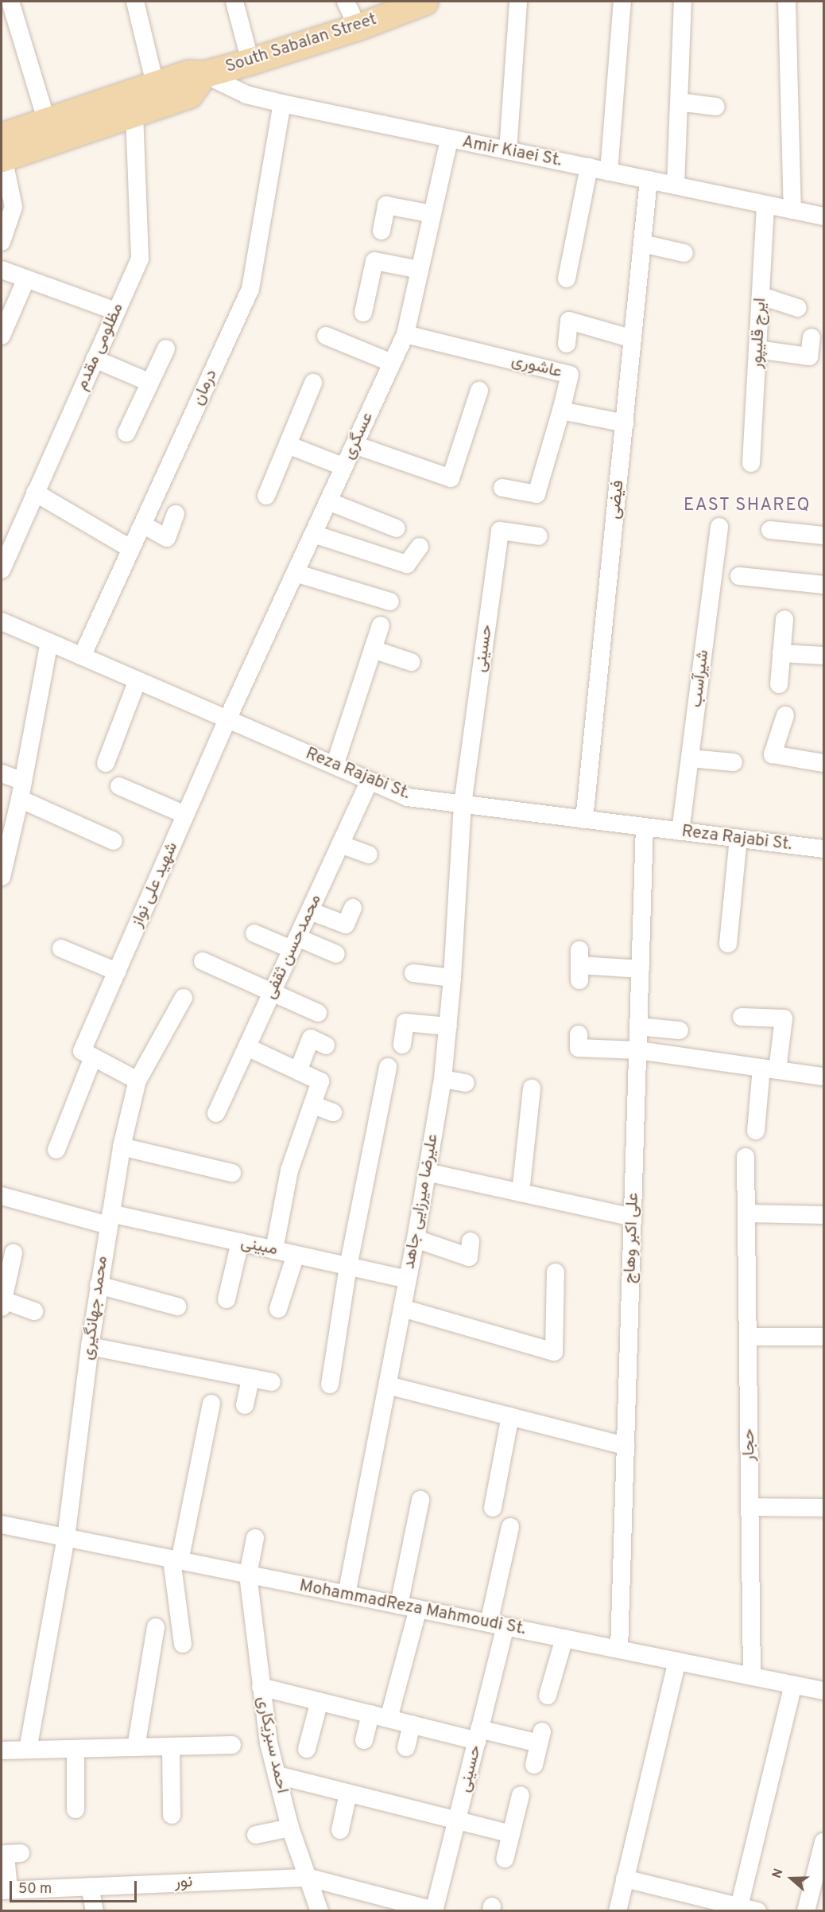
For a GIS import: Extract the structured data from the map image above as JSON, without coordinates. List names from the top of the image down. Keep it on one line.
{"streets":{"main road":["South Sabalan Street"],"street":["Amir Kiaei St.","ایرج قلیپور","مظلومی مقدم","عاشوری","درمان","عسگری","فیضی","حسینی","شیرآسب","Reza Rajabi St.","شهید علی نواز","محمدحسن ثقفی","علیرضا میرزایی جاهد","علی اکبر وهاج","مبینی","محمد جهانگیری","حجار","MohammadReza Mahmoudi St.","احمد سبزیکاری","نور"]},"crossings":[["South Sabalan Street","Amir Kiaei St."],["South Sabalan Street","مظلومی مقدم"],["Amir Kiaei St.","ایرج قلیپور"],["Amir Kiaei St.","درمان"],["Amir Kiaei St.","عسگری"],["Amir Kiaei St.","فیضی"],["عاشوری","عسگری"],["درمان","Reza Rajabi St."],["عسگری","Reza Rajabi St."],["عسگری","شهید علی نواز"],["فیضی","Reza Rajabi St."],["حسینی","Reza Rajabi St."],["حسینی","علیرضا میرزایی جاهد"],["حسینی","MohammadReza Mahmoudi St."],["حسینی","نور"],["شیرآسب","Reza Rajabi St."],["Reza Rajabi St.","شهید علی نواز"],["Reza Rajabi St.","محمدحسن ثقفی"],["Reza Rajabi St.","علیرضا میرزایی جاهد"],["Reza Rajabi St.","علی اکبر وهاج"],["علیرضا میرزایی جاهد","مبینی"],["علیرضا میرزایی جاهد","MohammadReza Mahmoudi St."],["علی اکبر وهاج","MohammadReza Mahmoudi St."],["مبینی","محمد جهانگیری"],["محمد جهانگیری","MohammadReza Mahmoudi St."],["حجار","MohammadReza Mahmoudi St."],["MohammadReza Mahmoudi St.","احمد سبزیکاری"],["احمد سبزیکاری","نور"]],"districts":["EAST SHAREQ"],"scale_bar":"50 m","north":"left"}
